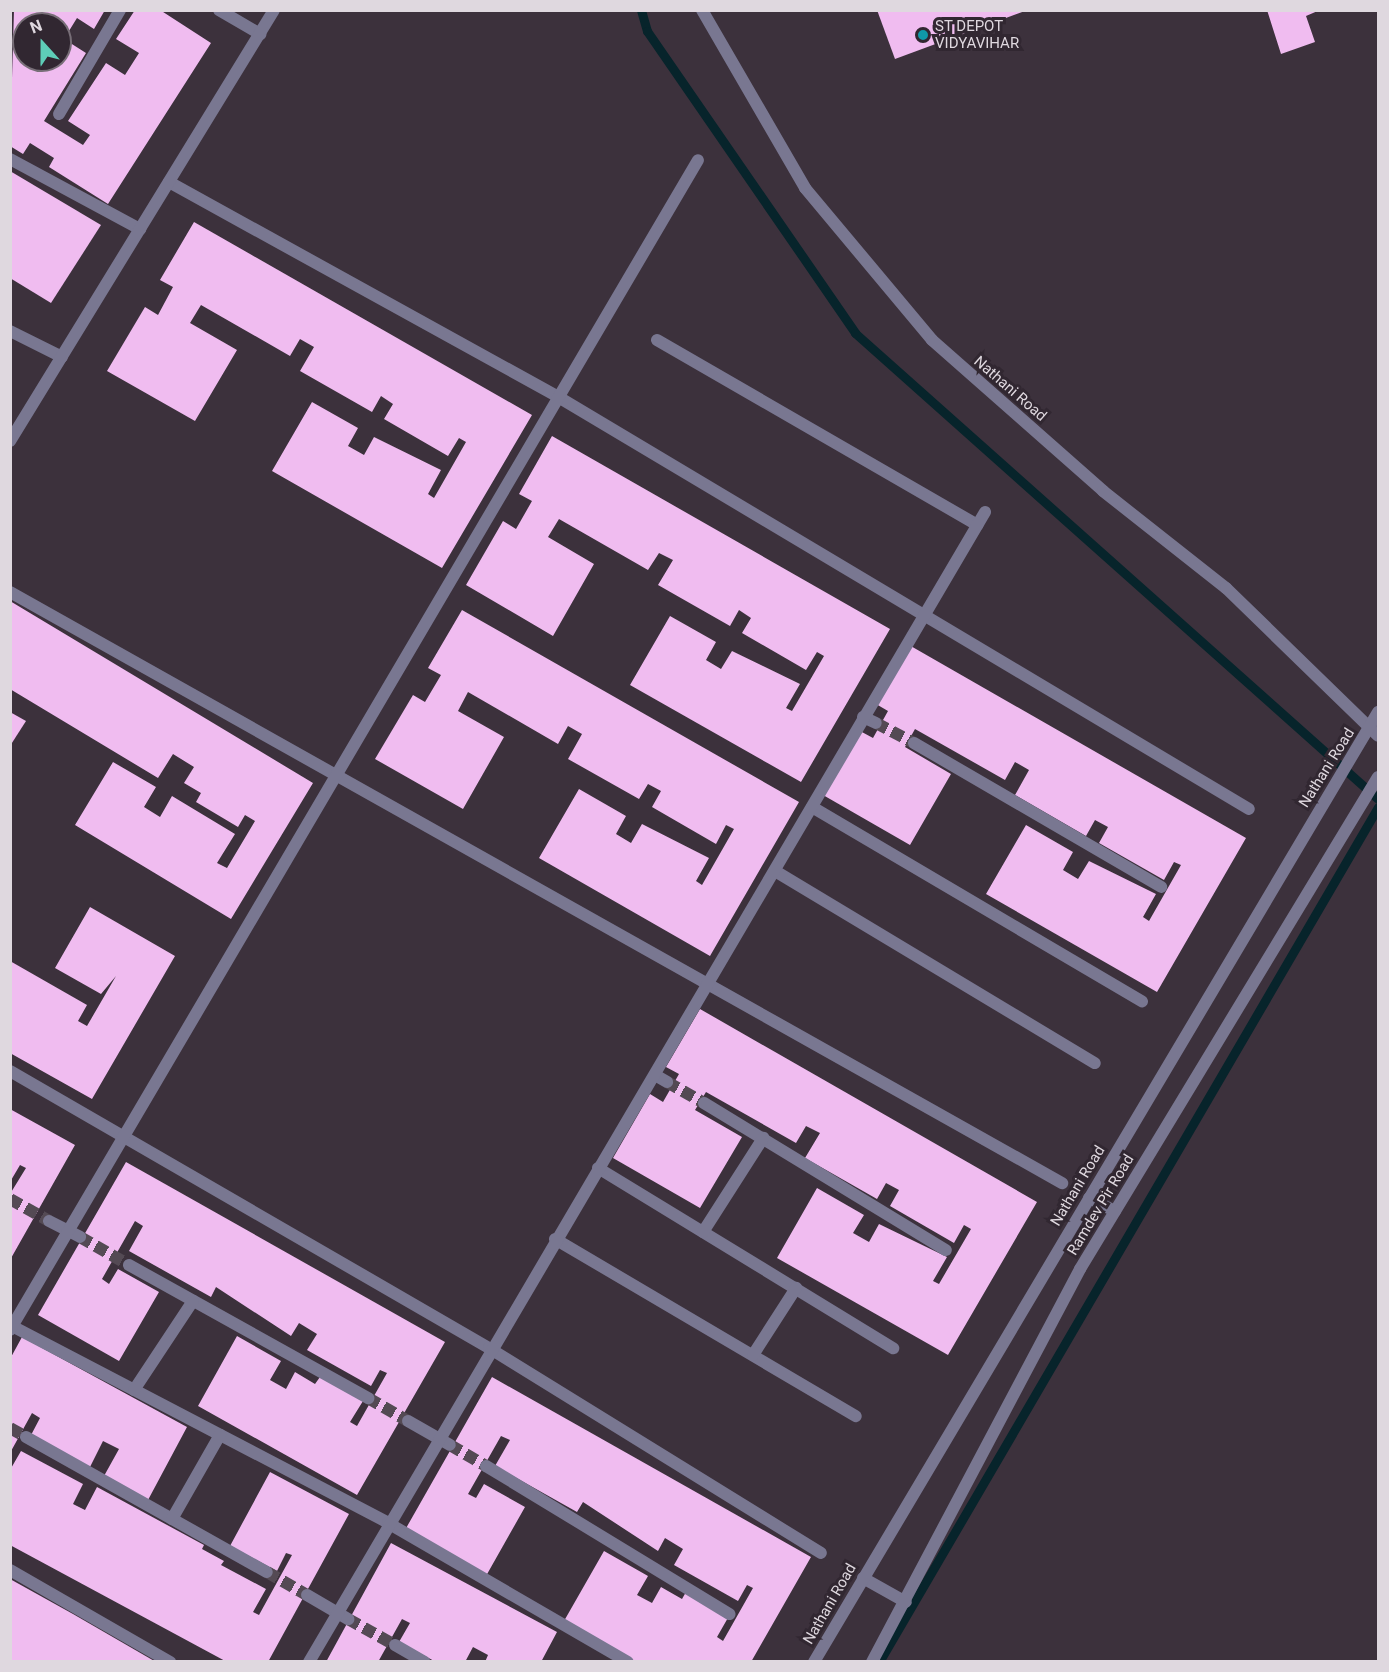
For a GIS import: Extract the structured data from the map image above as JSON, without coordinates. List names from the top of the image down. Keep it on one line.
{"streets":{"street":["Nathani Road","Ramdev Pir Road"]},"places":["ST DEPOT VIDYAVIHAR"],"north":"top"}
